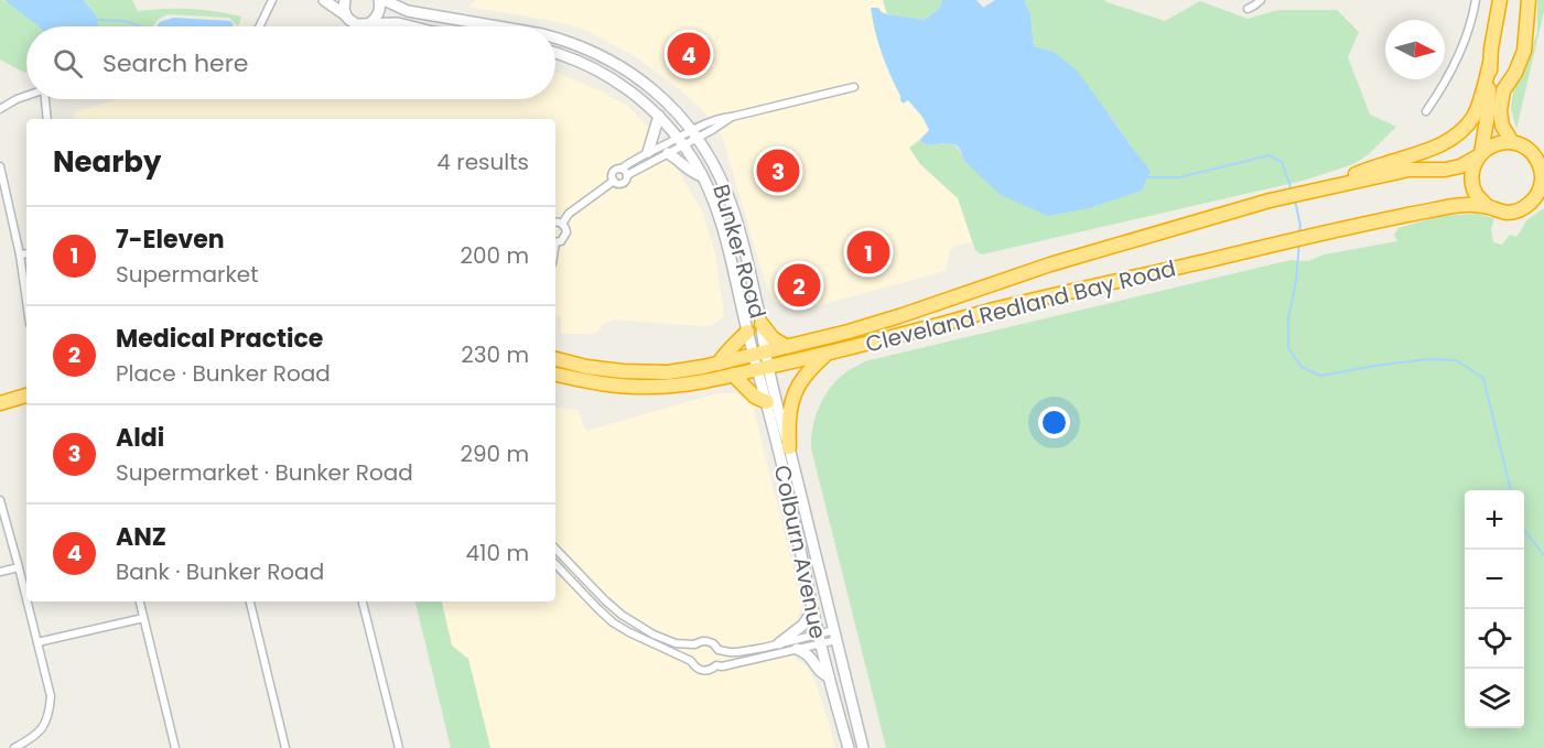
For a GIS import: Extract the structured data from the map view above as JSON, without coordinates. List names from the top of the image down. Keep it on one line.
{"streets":{"highway":["Cleveland Redland Bay Road"],"main road":["Bunker Road","Colburn Avenue"]},"crossings":[["Bunker Road","Cleveland Redland Bay Road"],["Bunker Road","Colburn Avenue"],["Cleveland Redland Bay Road","Colburn Avenue"]],"north":"right","page":{"search":"Search here","pins":["4","3","1","2"],"heading":["Nearby","4 results"],"list":[{"mark":"1","name":"7-Eleven","note":"Supermarket","value":"200 m"},{"mark":"2","name":"Medical Practice","note":"Place · Bunker Road","value":"230 m"},{"mark":"3","name":"Aldi","note":"Supermarket · Bunker Road","value":"290 m"},{"mark":"4","name":"ANZ","note":"Bank · Bunker Road","value":"410 m"}],"map_buttons":["+","−"]}}
